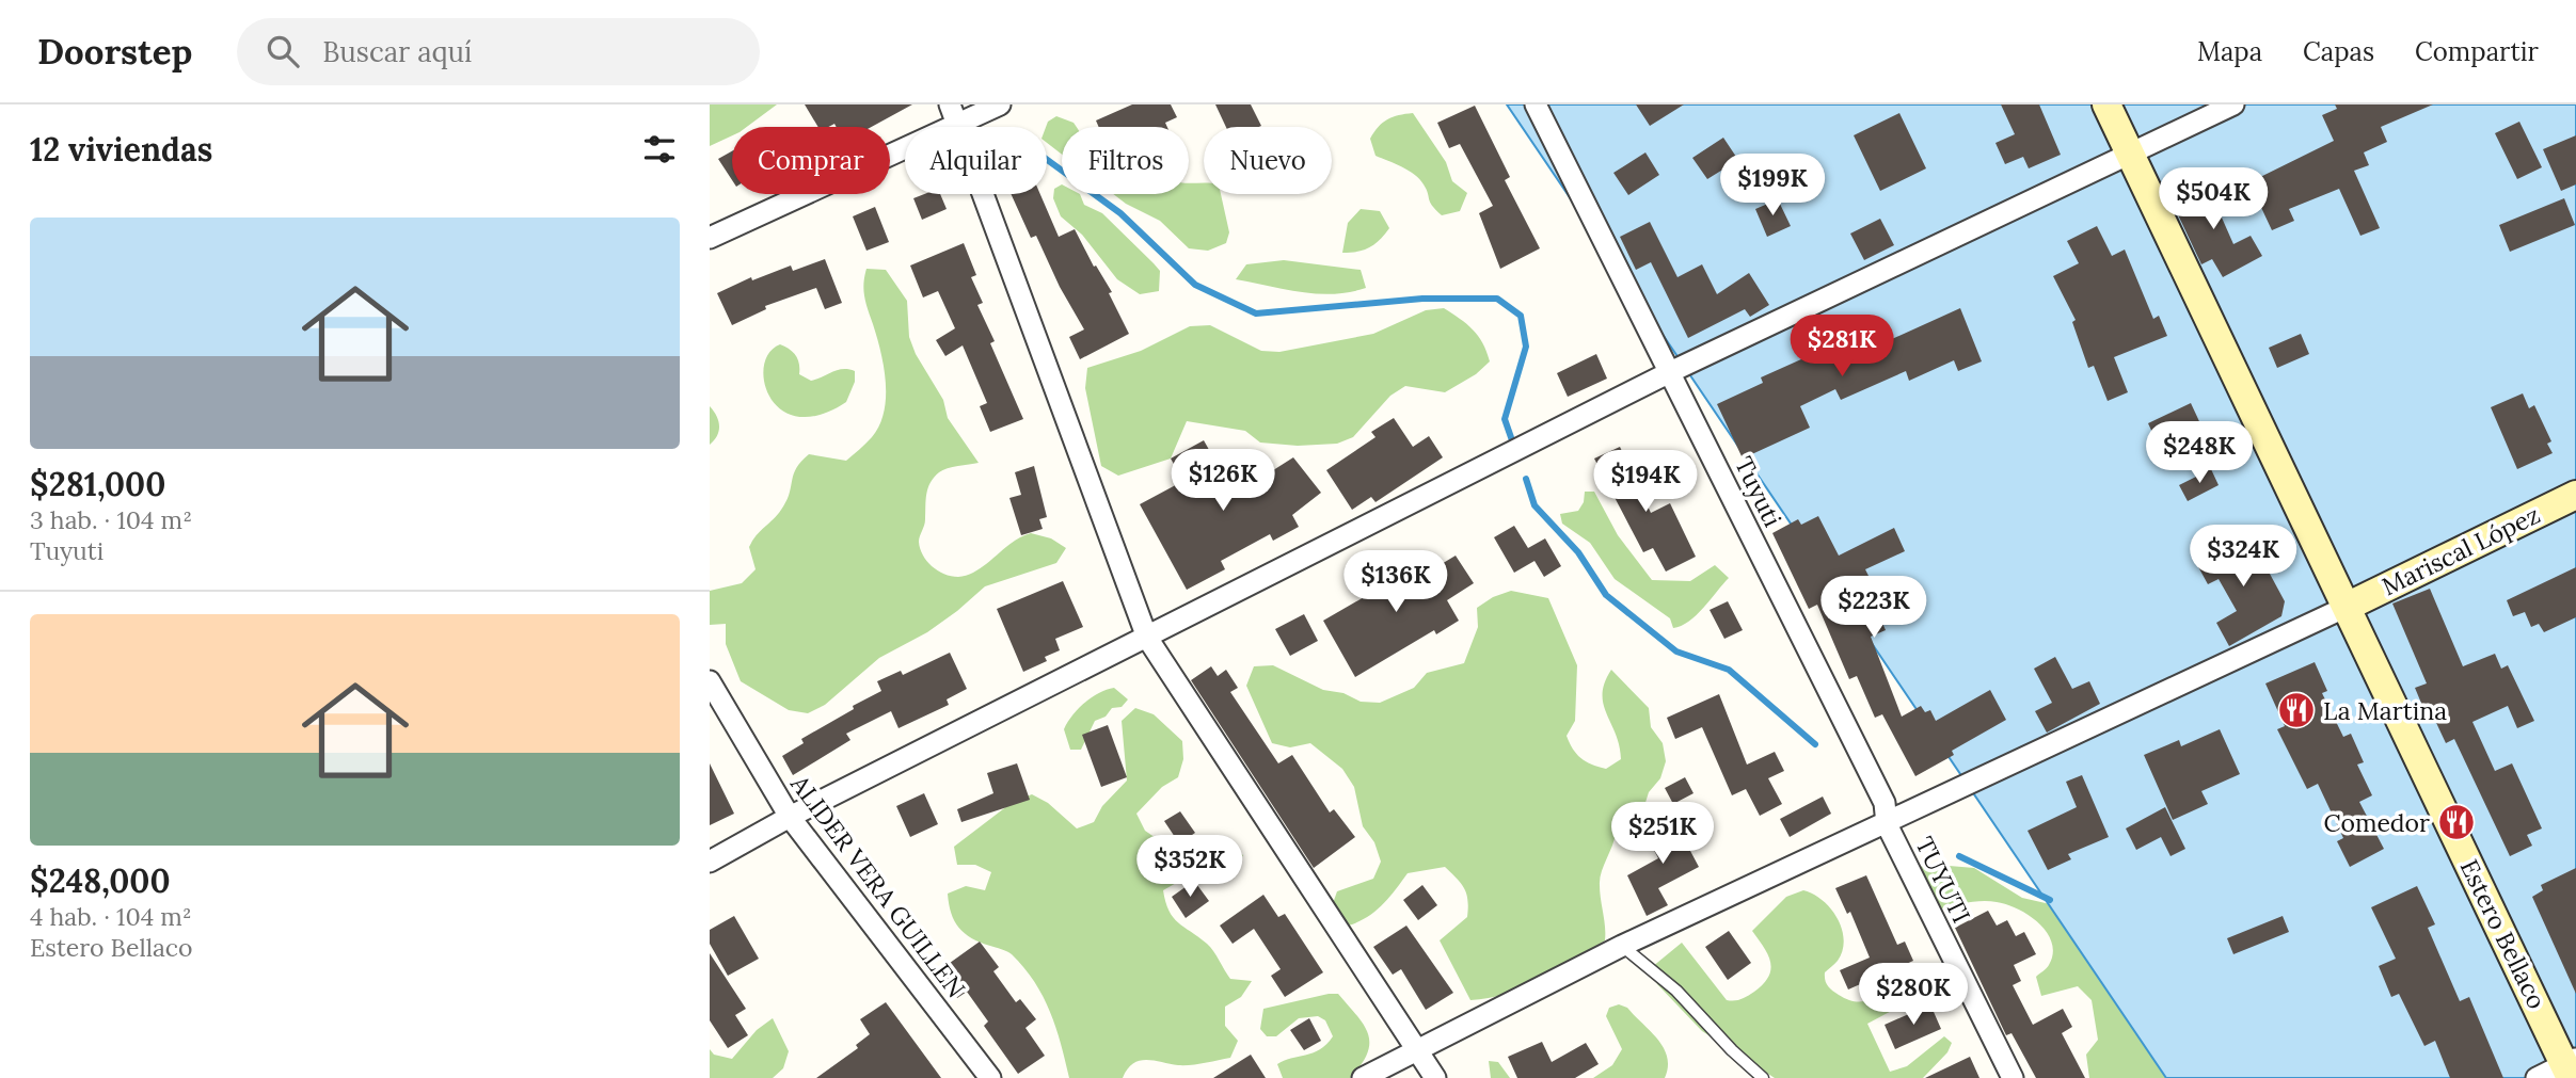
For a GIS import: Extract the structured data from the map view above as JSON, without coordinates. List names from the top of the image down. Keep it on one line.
{"streets":{"street":["Tuyuti","Mariscal López","TUYUTI","ALIDER VERA GUILLEN","Estero Bellaco"]},"crossings":[["Tuyuti","TUYUTI"],["Mariscal López","Estero Bellaco"]],"places":{"restaurant":["La Martina","Comedor"]},"page":{"header":"Doorstep","search":"Buscar aquí","nav":["Mapa","Capas","Compartir"],"heading":"12 viviendas","chip":["Comprar","Alquilar","Filtros","Nuevo"],"price":["$199K","$504K","$281K","$248K","$126K","$194K","$324K","$136K","$223K","$251K","$352K","$280K"],"list":[{"name":"$281,000","note":"3 hab. · 104 m² · Tuyuti"},{"name":"$248,000","note":"4 hab. · 104 m² · Estero Bellaco"}]}}
